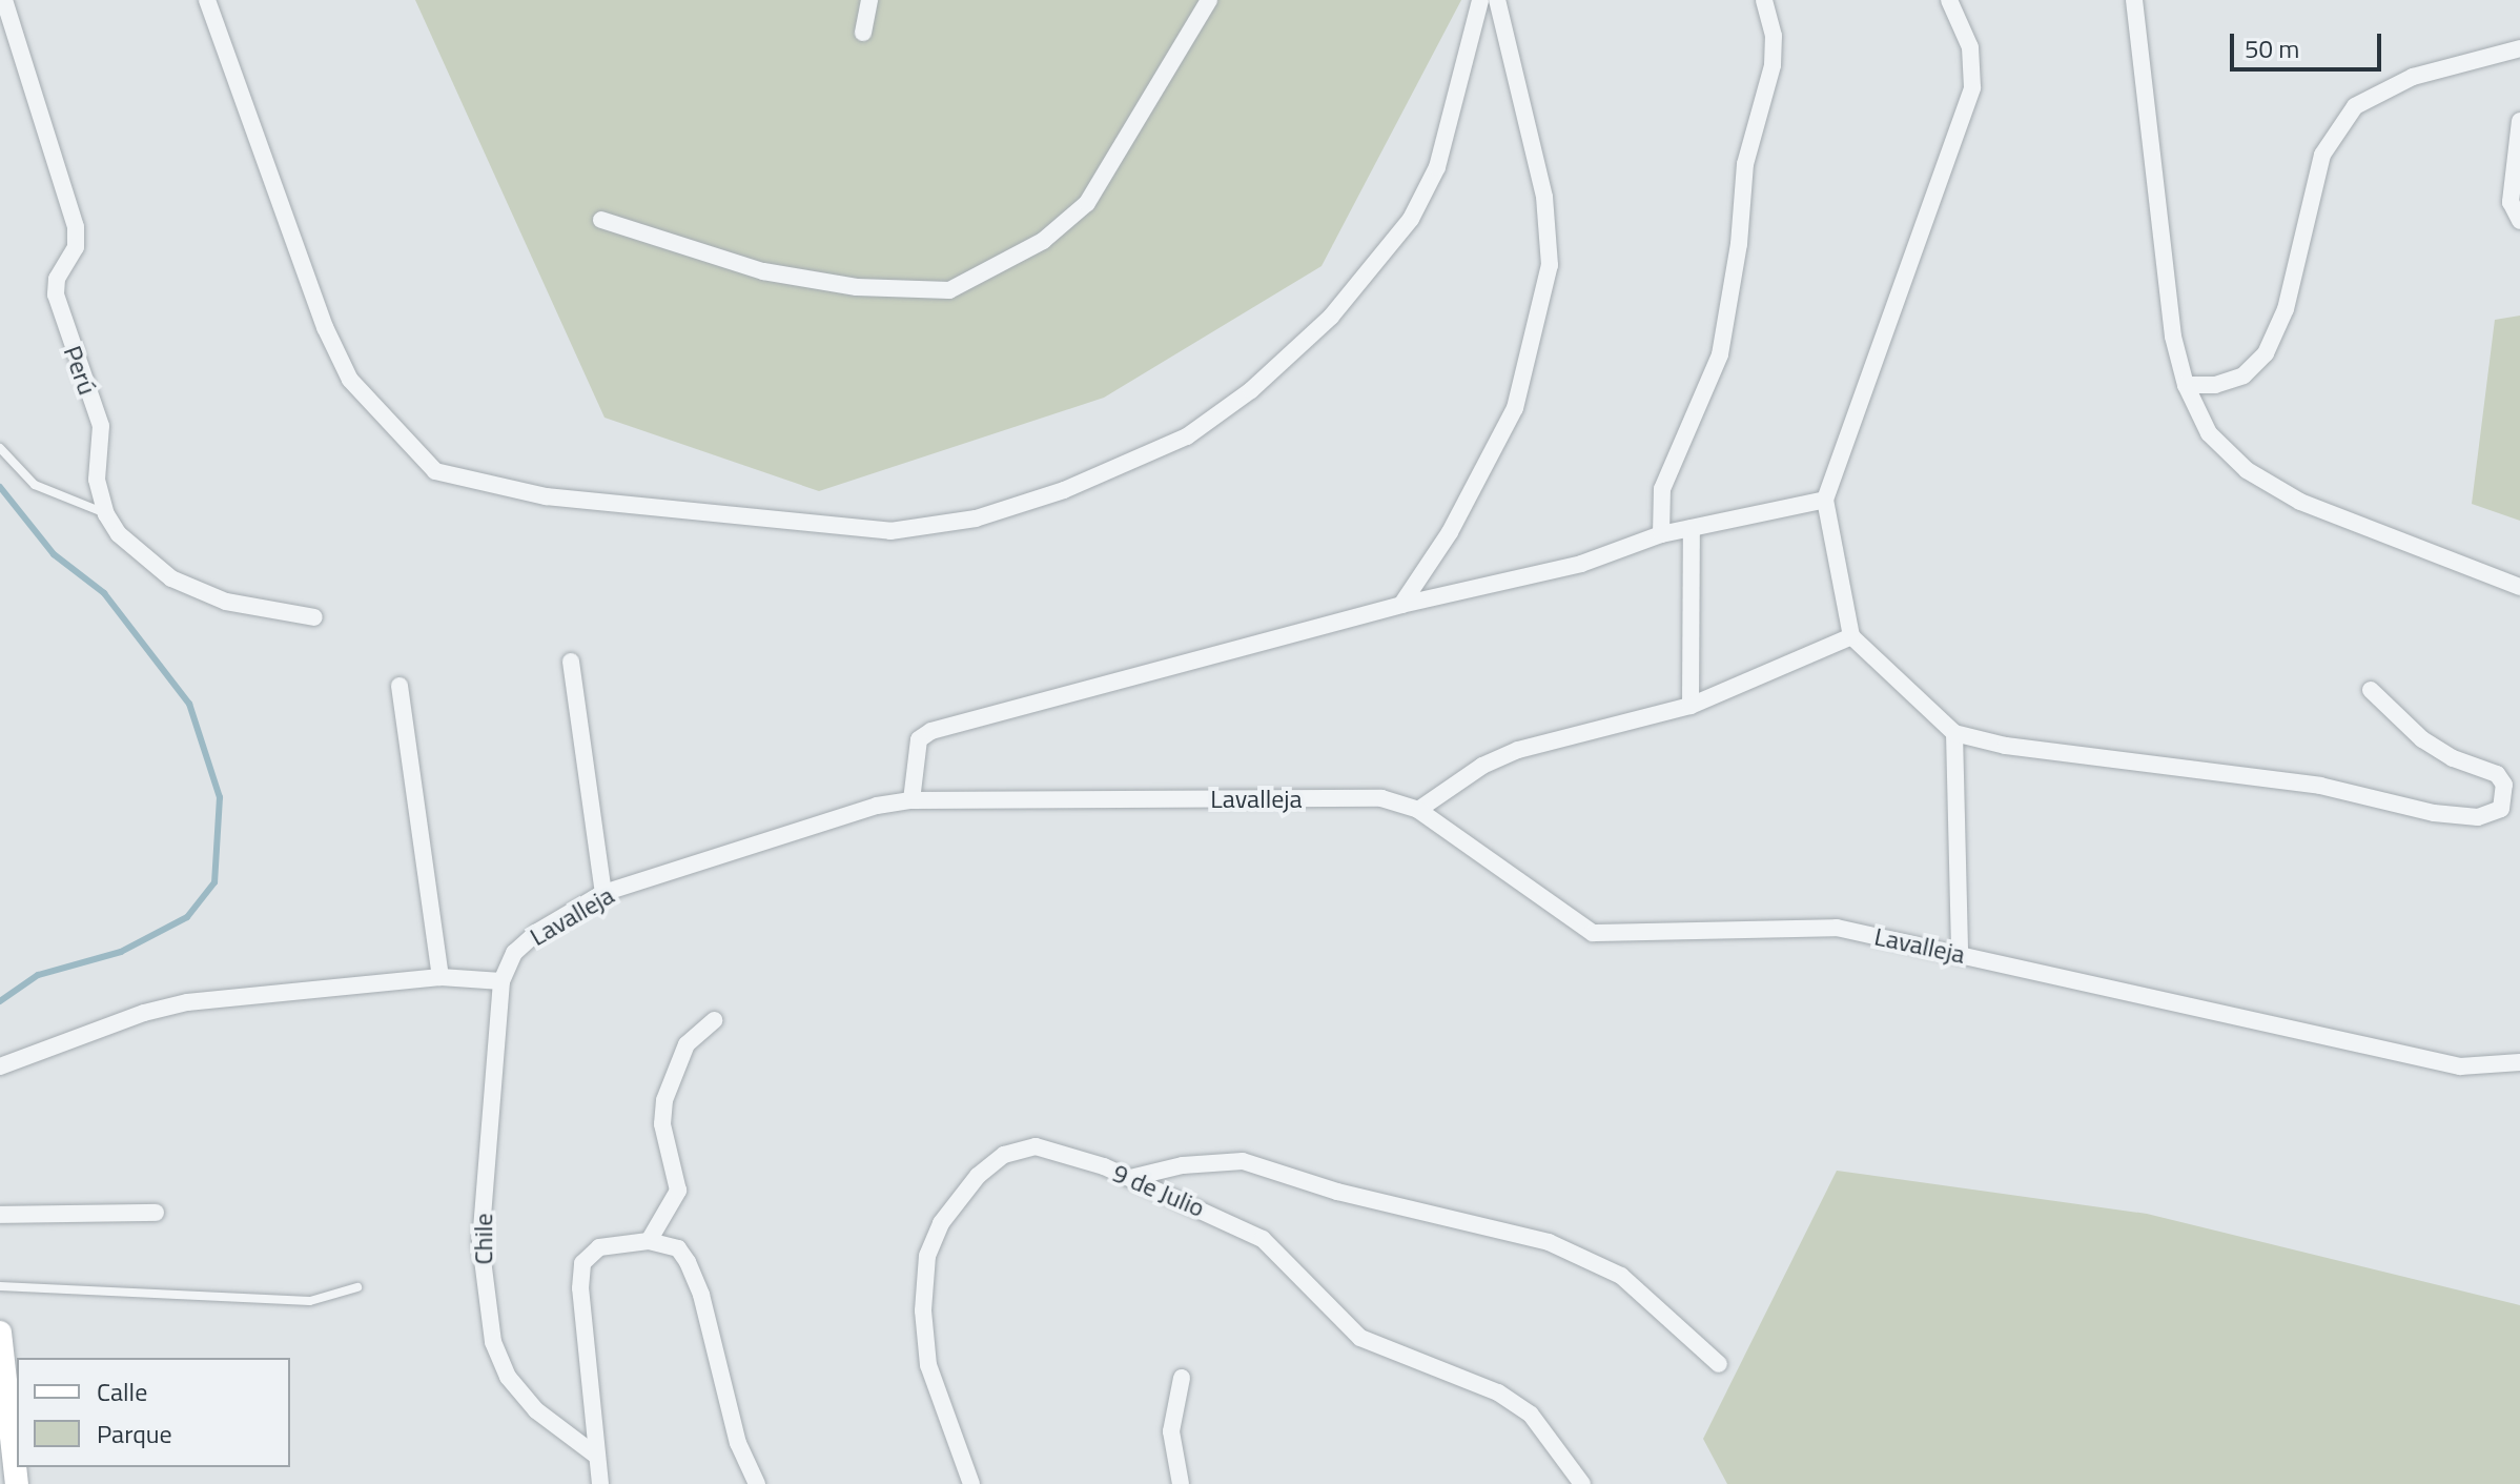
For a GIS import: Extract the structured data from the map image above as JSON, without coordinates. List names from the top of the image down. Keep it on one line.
{"streets":{"street":["Perú","Lavalleja","9 de Julio","Chile"]},"crossings":[["Lavalleja","Chile"]],"legend":["Calle","Parque"],"scale_bar":"50 m"}
